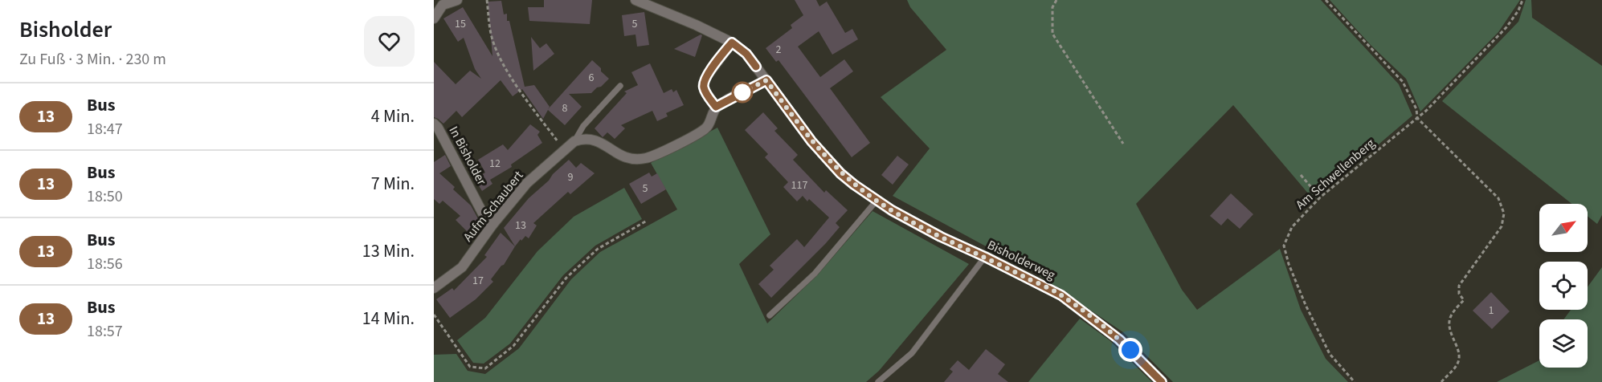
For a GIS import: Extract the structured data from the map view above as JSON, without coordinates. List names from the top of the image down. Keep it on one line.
{"streets":{"street":["In Bisholder","Aufm Schaubert","Bisholderweg"],"path":["Am Schwellenberg"]},"crossings":[["In Bisholder","Aufm Schaubert"]],"lines":["bus line 13"],"house_numbers":["15","5","2","6","8","12","9","117","5","13","17","1"],"north":"top right","page":{"heading":["Bisholder","Zu Fuß · 3 Min. · 230 m"],"list":[{"mark":"13","name":"Bus","note":"18:47","value":"4 Min."},{"mark":"13","name":"Bus","note":"18:50","value":"7 Min."},{"mark":"13","name":"Bus","note":"18:56","value":"13 Min."},{"mark":"13","name":"Bus","note":"18:57","value":"14 Min."}]}}
